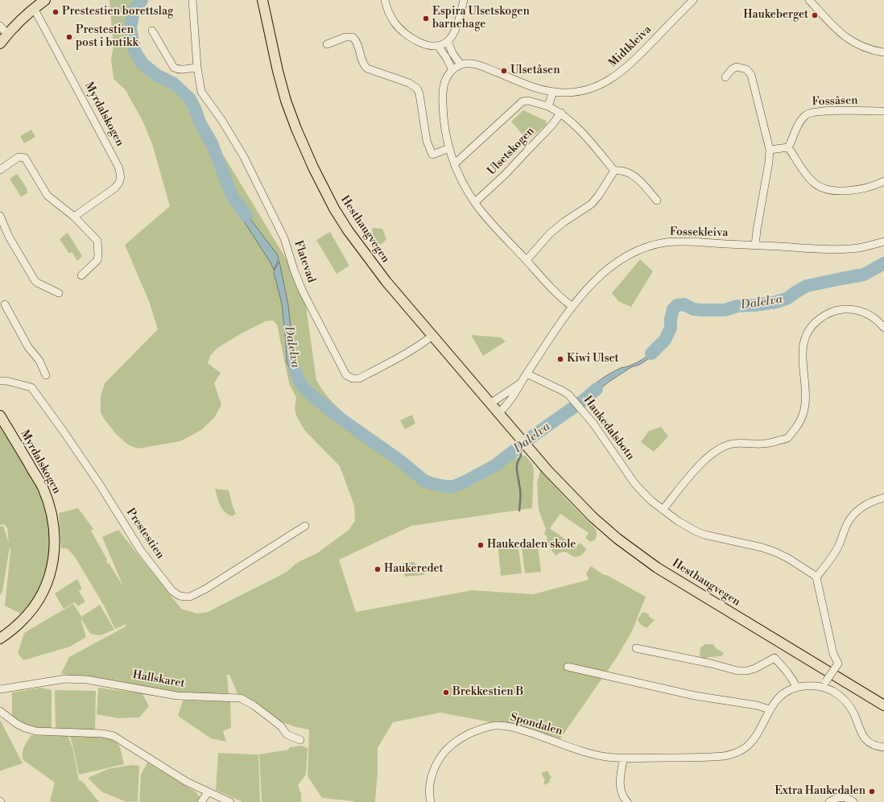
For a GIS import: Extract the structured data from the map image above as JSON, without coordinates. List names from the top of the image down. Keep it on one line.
{"streets":{"main road":["Myrdalskogen","Hesthaugvegen"],"street":["Midtkleiva","Fossåsen","Ulsetskogen","Fossekleiva","Flatevad","Haukedalsbotn","Prestestien","Hallskaret","Spondalen"]},"crossings":[["Hesthaugvegen","Fossekleiva"],["Hesthaugvegen","Flatevad"],["Fossekleiva","Haukedalsbotn"]],"water":["Dalelva"],"places":["Prestestien borettslag","Haukeberget","Espira Ulsetskogen barnehage","Prestestien post i butikk","Ulsetåsen","Kiwi Ulset","Haukedalen skole","Haukeredet","Brekkestien B","Extra Haukedalen"]}
